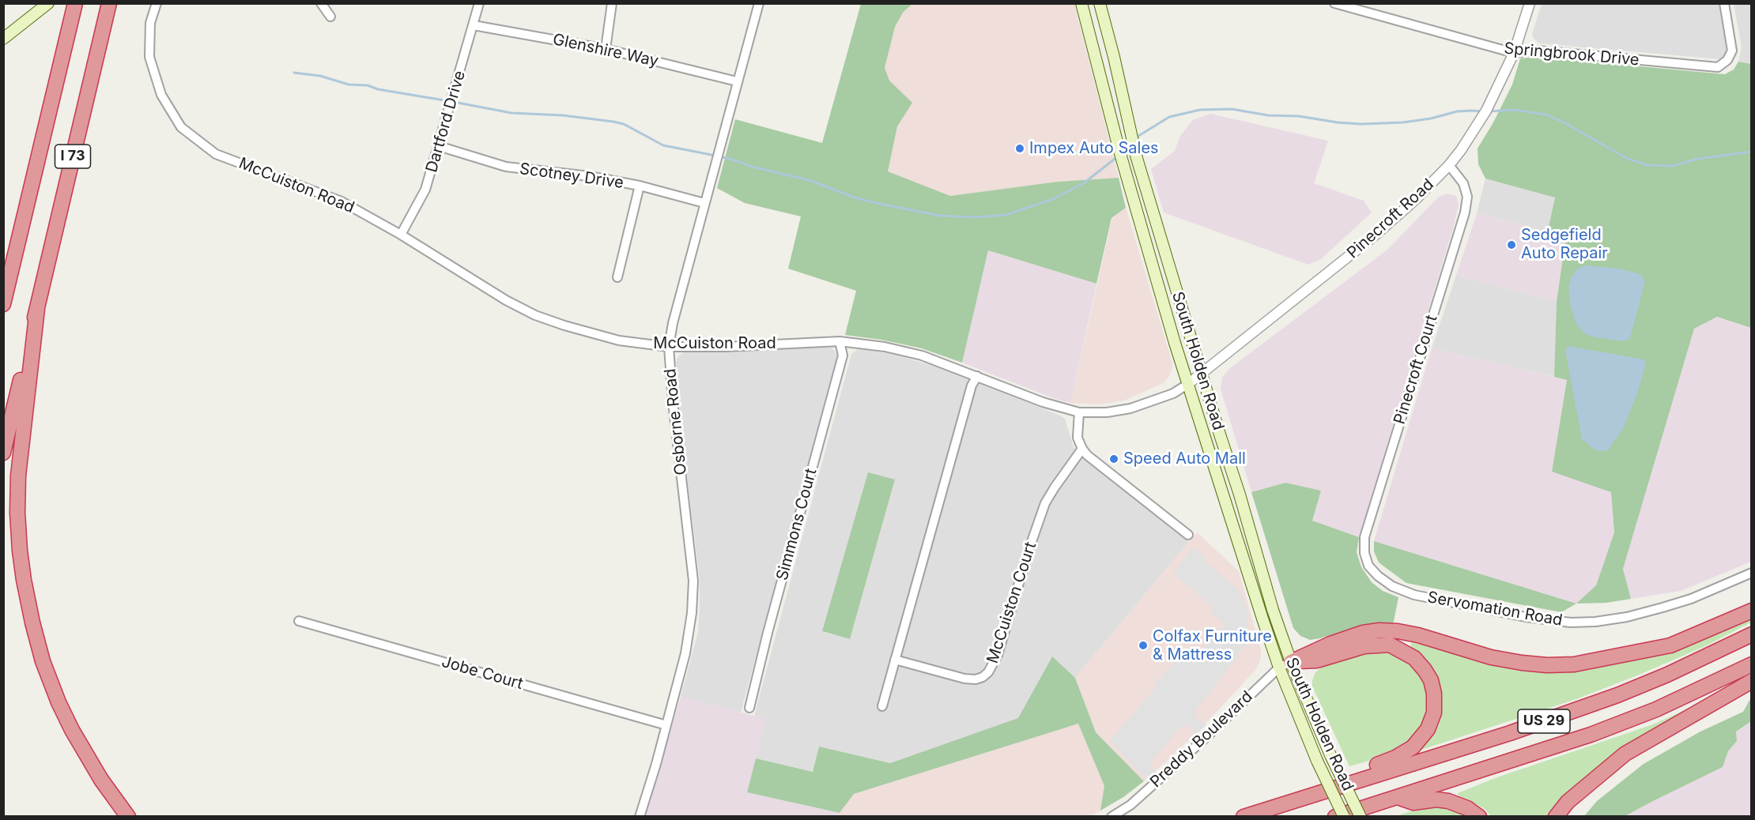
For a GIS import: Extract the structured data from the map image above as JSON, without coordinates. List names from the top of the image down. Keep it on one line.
{"streets":{"highway":["I 73","US 29"],"main road":["South Holden Road"],"street":["Glenshire Way","Springbrook Drive","Dartford Drive","Scotney Drive","McCuiston Road","Pinecroft Road","Pinecroft Court","Osborne Road","Simmons Court","McCuiston Court","Servomation Road","Jobe Court","Preddy Boulevard"]},"crossings":[["Glenshire Way","Dartford Drive"],["Glenshire Way","Osborne Road"],["Springbrook Drive","Pinecroft Road"],["Dartford Drive","Scotney Drive"],["Dartford Drive","McCuiston Road"],["Scotney Drive","Osborne Road"],["McCuiston Road","Pinecroft Road"],["McCuiston Road","South Holden Road"],["McCuiston Road","Osborne Road"],["McCuiston Road","Simmons Court"],["Pinecroft Road","South Holden Road"],["Pinecroft Road","Pinecroft Court"],["South Holden Road","Preddy Boulevard"],["Pinecroft Court","Servomation Road"],["Osborne Road","Jobe Court"]],"places":["Impex Auto Sales","Sedgefield Auto Repair","Speed Auto Mall","Colfax Furniture & Mattress"]}
